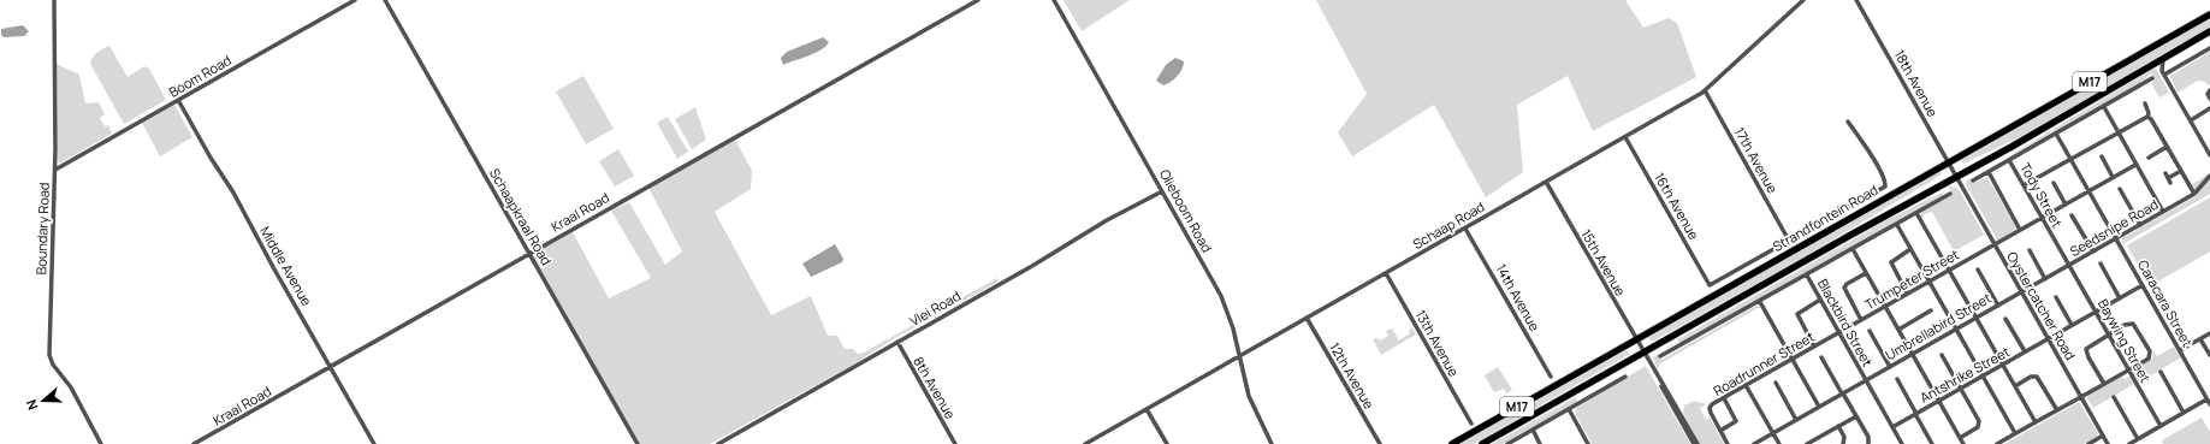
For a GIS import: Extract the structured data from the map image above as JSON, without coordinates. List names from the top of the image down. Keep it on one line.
{"streets":{"main road":["M17","Strandfontein Road"],"street":["Boom Road","18th Avenue","17th Avenue","Tody Street","16th Avenue","Olieboom Road","Kraal Road","Schaapkraal Road","Schaap Road","Seedsnipe Road","Boundary Road","15th Avenue","Middle Avenue","Trumpeter Street","14th Avenue","Caracara Street","Oystercatcher Road","Vlei Road","Blackbird Street","Umbrellabird Street","Baywing Street","13th Avenue","Roadrunner Street","Antshrike Street","12th Avenue","8th Avenue"]},"crossings":[["Boom Road","Boundary Road"],["Boom Road","Middle Avenue"],["18th Avenue","Strandfontein Road"],["18th Avenue","Oystercatcher Road"],["17th Avenue","16th Avenue"],["17th Avenue","Schaap Road"],["Tody Street","Seedsnipe Road"],["Tody Street","Trumpeter Street"],["Tody Street","Baywing Street"],["16th Avenue","Schaap Road"],["Olieboom Road","Schaap Road"],["Olieboom Road","Vlei Road"],["Kraal Road","Schaapkraal Road"],["Kraal Road","Middle Avenue"],["Strandfontein Road","15th Avenue"],["Strandfontein Road","Oystercatcher Road"],["Schaap Road","15th Avenue"],["Schaap Road","14th Avenue"],["Schaap Road","13th Avenue"],["Schaap Road","12th Avenue"],["Seedsnipe Road","Caracara Street"],["Seedsnipe Road","Oystercatcher Road"],["Seedsnipe Road","Umbrellabird Street"],["Seedsnipe Road","Baywing Street"],["Trumpeter Street","Caracara Street"],["Trumpeter Street","Oystercatcher Road"],["Trumpeter Street","Blackbird Street"],["Trumpeter Street","Roadrunner Street"],["Caracara Street","Antshrike Street"],["Oystercatcher Road","Umbrellabird Street"],["Oystercatcher Road","Antshrike Street"],["Vlei Road","8th Avenue"],["Blackbird Street","Umbrellabird Street"],["Blackbird Street","Roadrunner Street"],["Blackbird Street","Antshrike Street"],["Baywing Street","Antshrike Street"]],"north":"left"}
